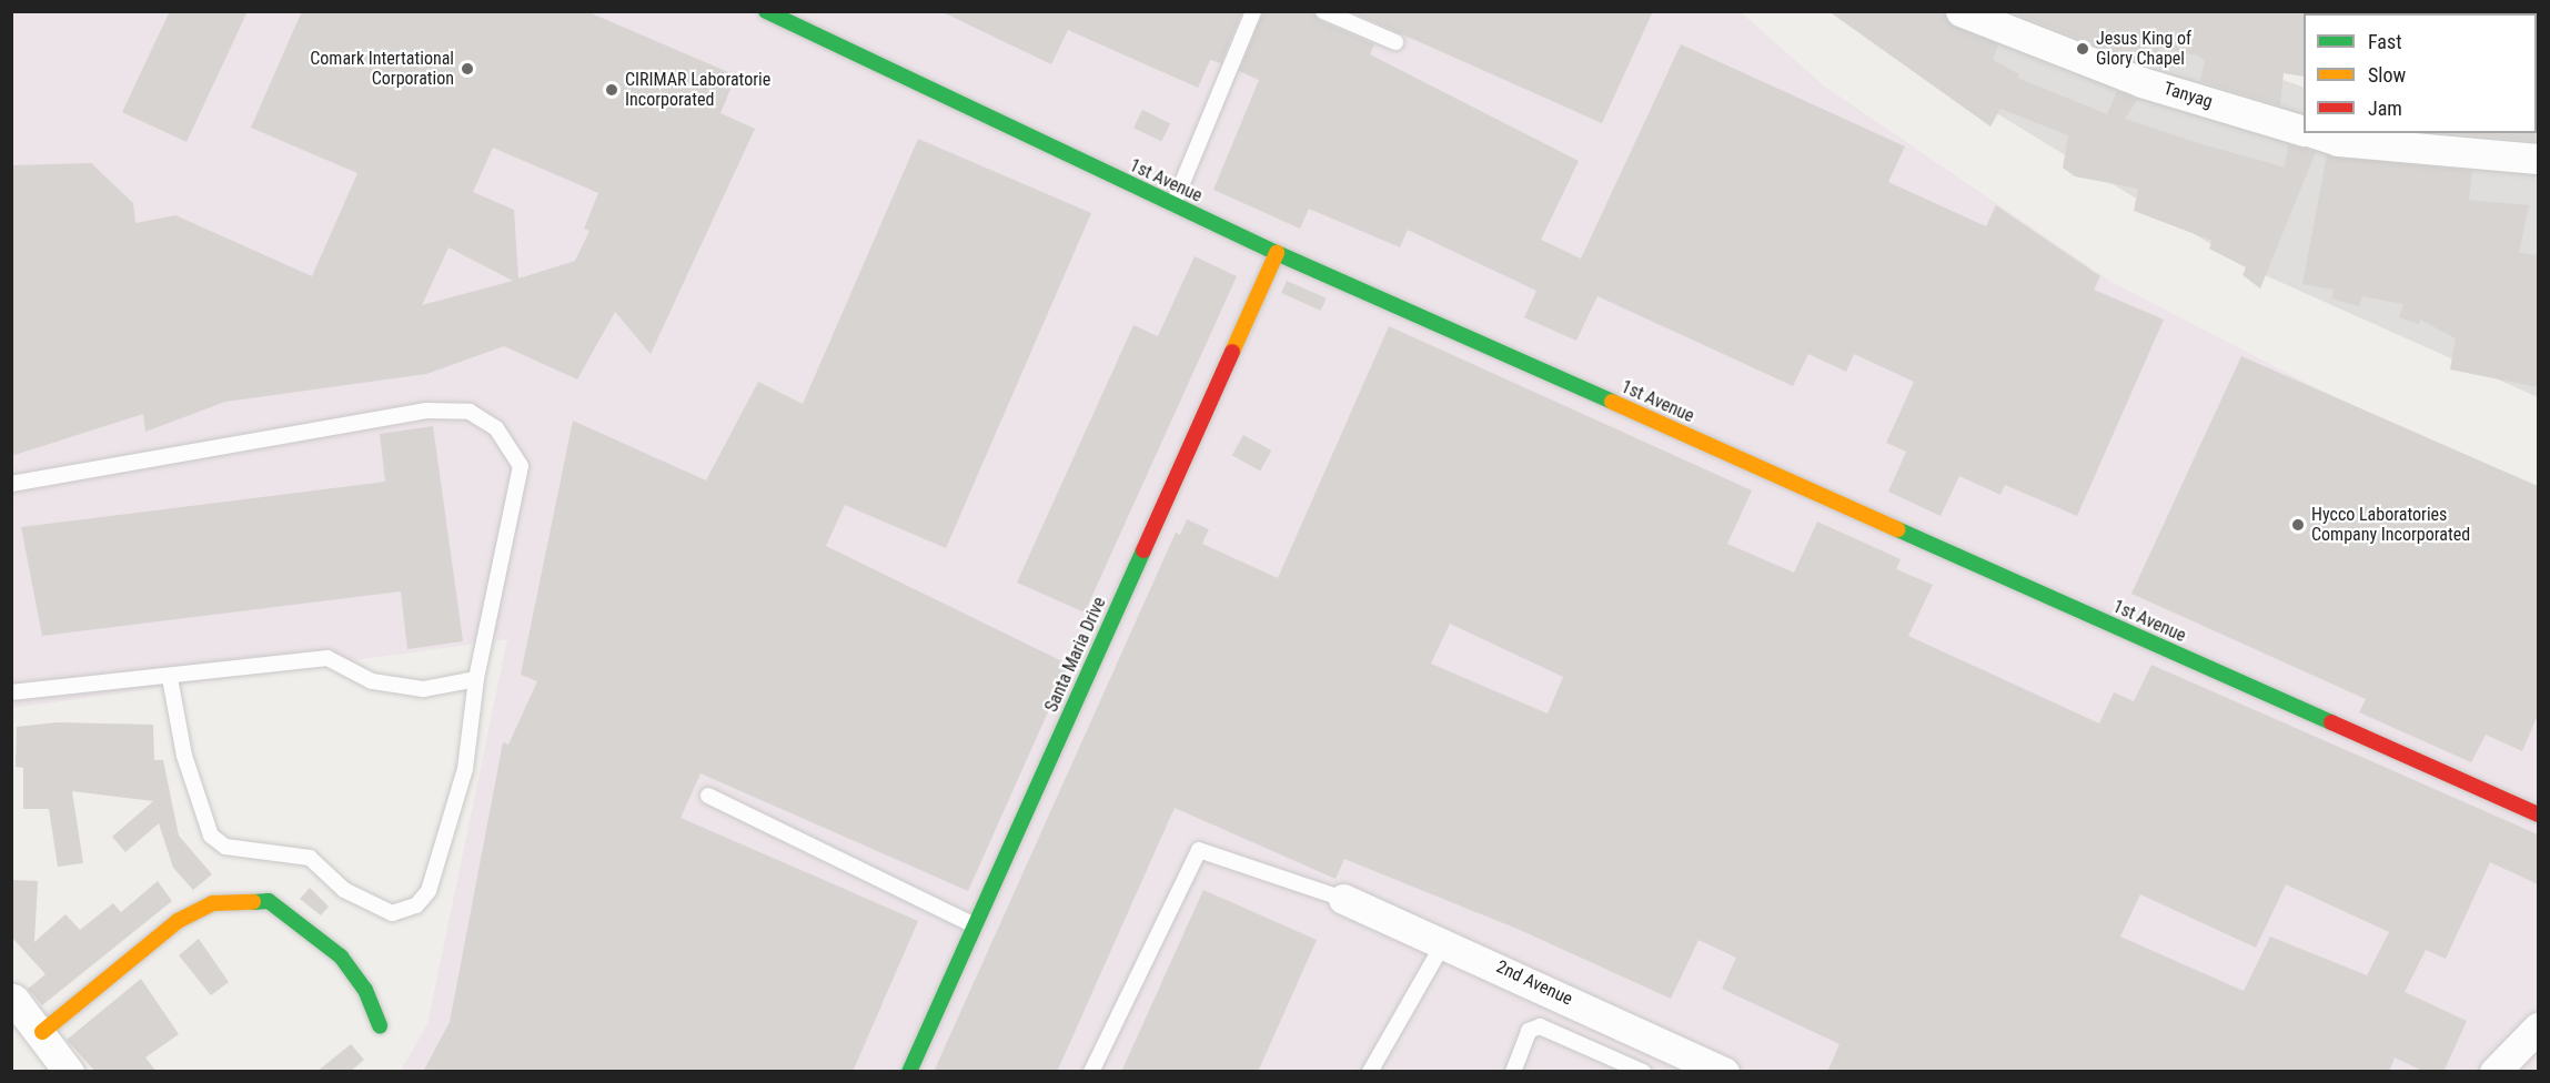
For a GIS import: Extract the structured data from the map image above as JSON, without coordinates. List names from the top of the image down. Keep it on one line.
{"streets":{"street":["Tanyag","1st Avenue","Santa Maria Drive","2nd Avenue"]},"crossings":[["1st Avenue","Santa Maria Drive"]],"places":["Jesus King of Glory Chapel","Comark Intertational Corporation","CIRIMAR Laboratorie Incorporated","Hycco Laboratories Company Incorporated"],"legend":["Fast","Slow","Jam"]}
